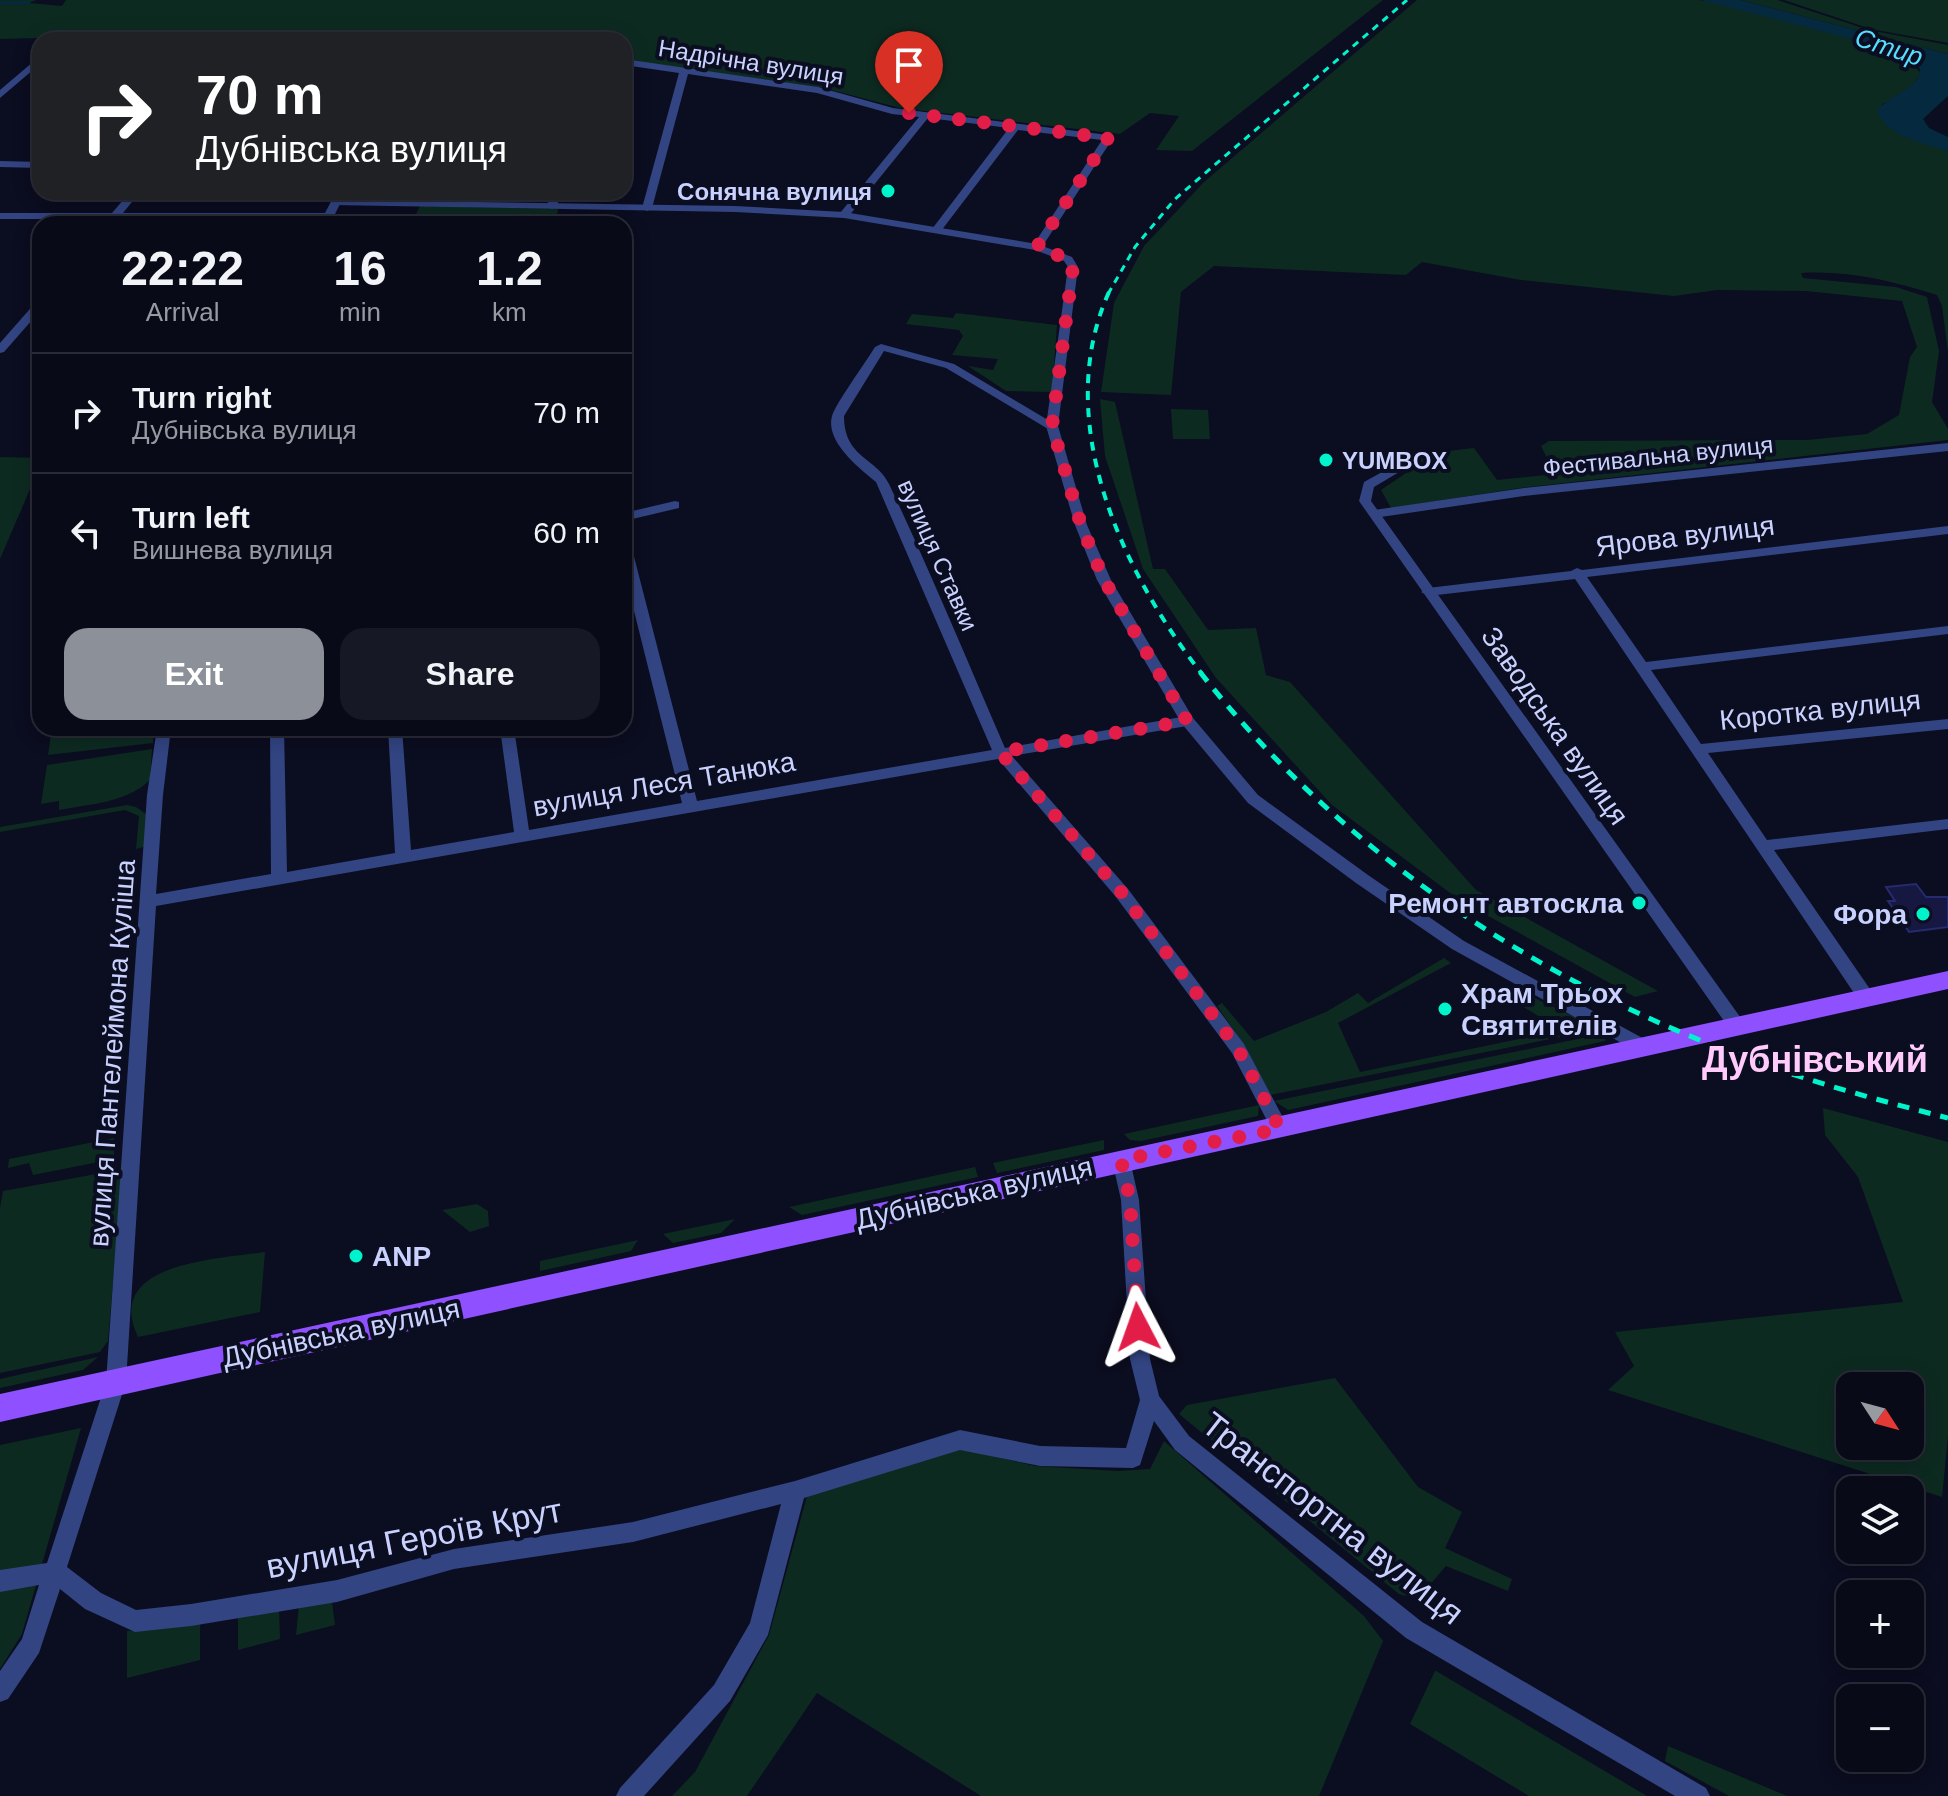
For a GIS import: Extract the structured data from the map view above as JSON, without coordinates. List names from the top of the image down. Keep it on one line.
{"streets":{"main road":["Дубнівська вулиця"],"street":["Надрічна вулиця","Фестивальна вулиця","Ярова вулиця","вулиця Ставки","Коротка вулиця","Заводська вулиця","вулиця Леся Танюка","вулиця Пантелеймона Куліша","Транспортна вулиця","вулиця Героїв Крут"]},"crossings":[["Фестивальна вулиця","Заводська вулиця"],["Ярова вулиця","Заводська вулиця"],["вулиця Ставки","вулиця Леся Танюка"],["Заводська вулиця","Дубнівська вулиця"],["вулиця Леся Танюка","вулиця Пантелеймона Куліша"],["вулиця Пантелеймона Куліша","Дубнівська вулиця"],["Дубнівська вулиця","Транспортна вулиця"],["Транспортна вулиця","вулиця Героїв Крут"]],"districts":["Дубнівський"],"water":["Стир"],"places":["Сонячна вулиця","YUMBOX","Ремонт автоскла","Фора","Храм Трьох Святителів","ANP"],"north":"bottom right","page":{"turn":["70 m","Дубнівська вулиця"],"eta":["22:22","Arrival","16","min","1.2","km"],"list":[{"name":"Turn right","note":"Дубнівська вулиця","value":"70 m"},{"name":"Turn left","note":"Вишнева вулиця","value":"60 m"}],"buttons":["Exit","Share"],"map_buttons":["+","−"]}}
